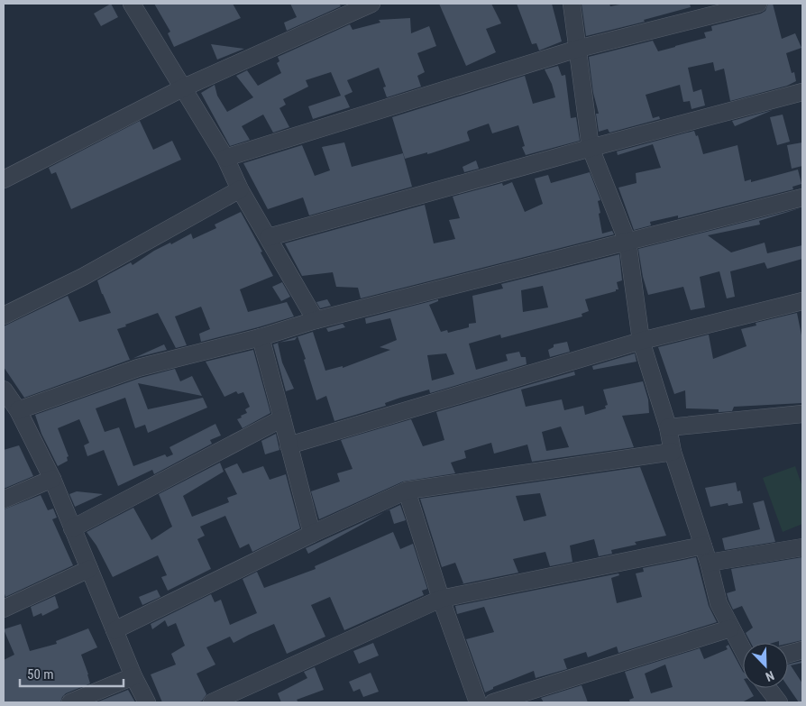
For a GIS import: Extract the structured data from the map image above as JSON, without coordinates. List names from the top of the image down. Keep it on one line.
{"scale_bar":"50 m","north":"bottom right"}
